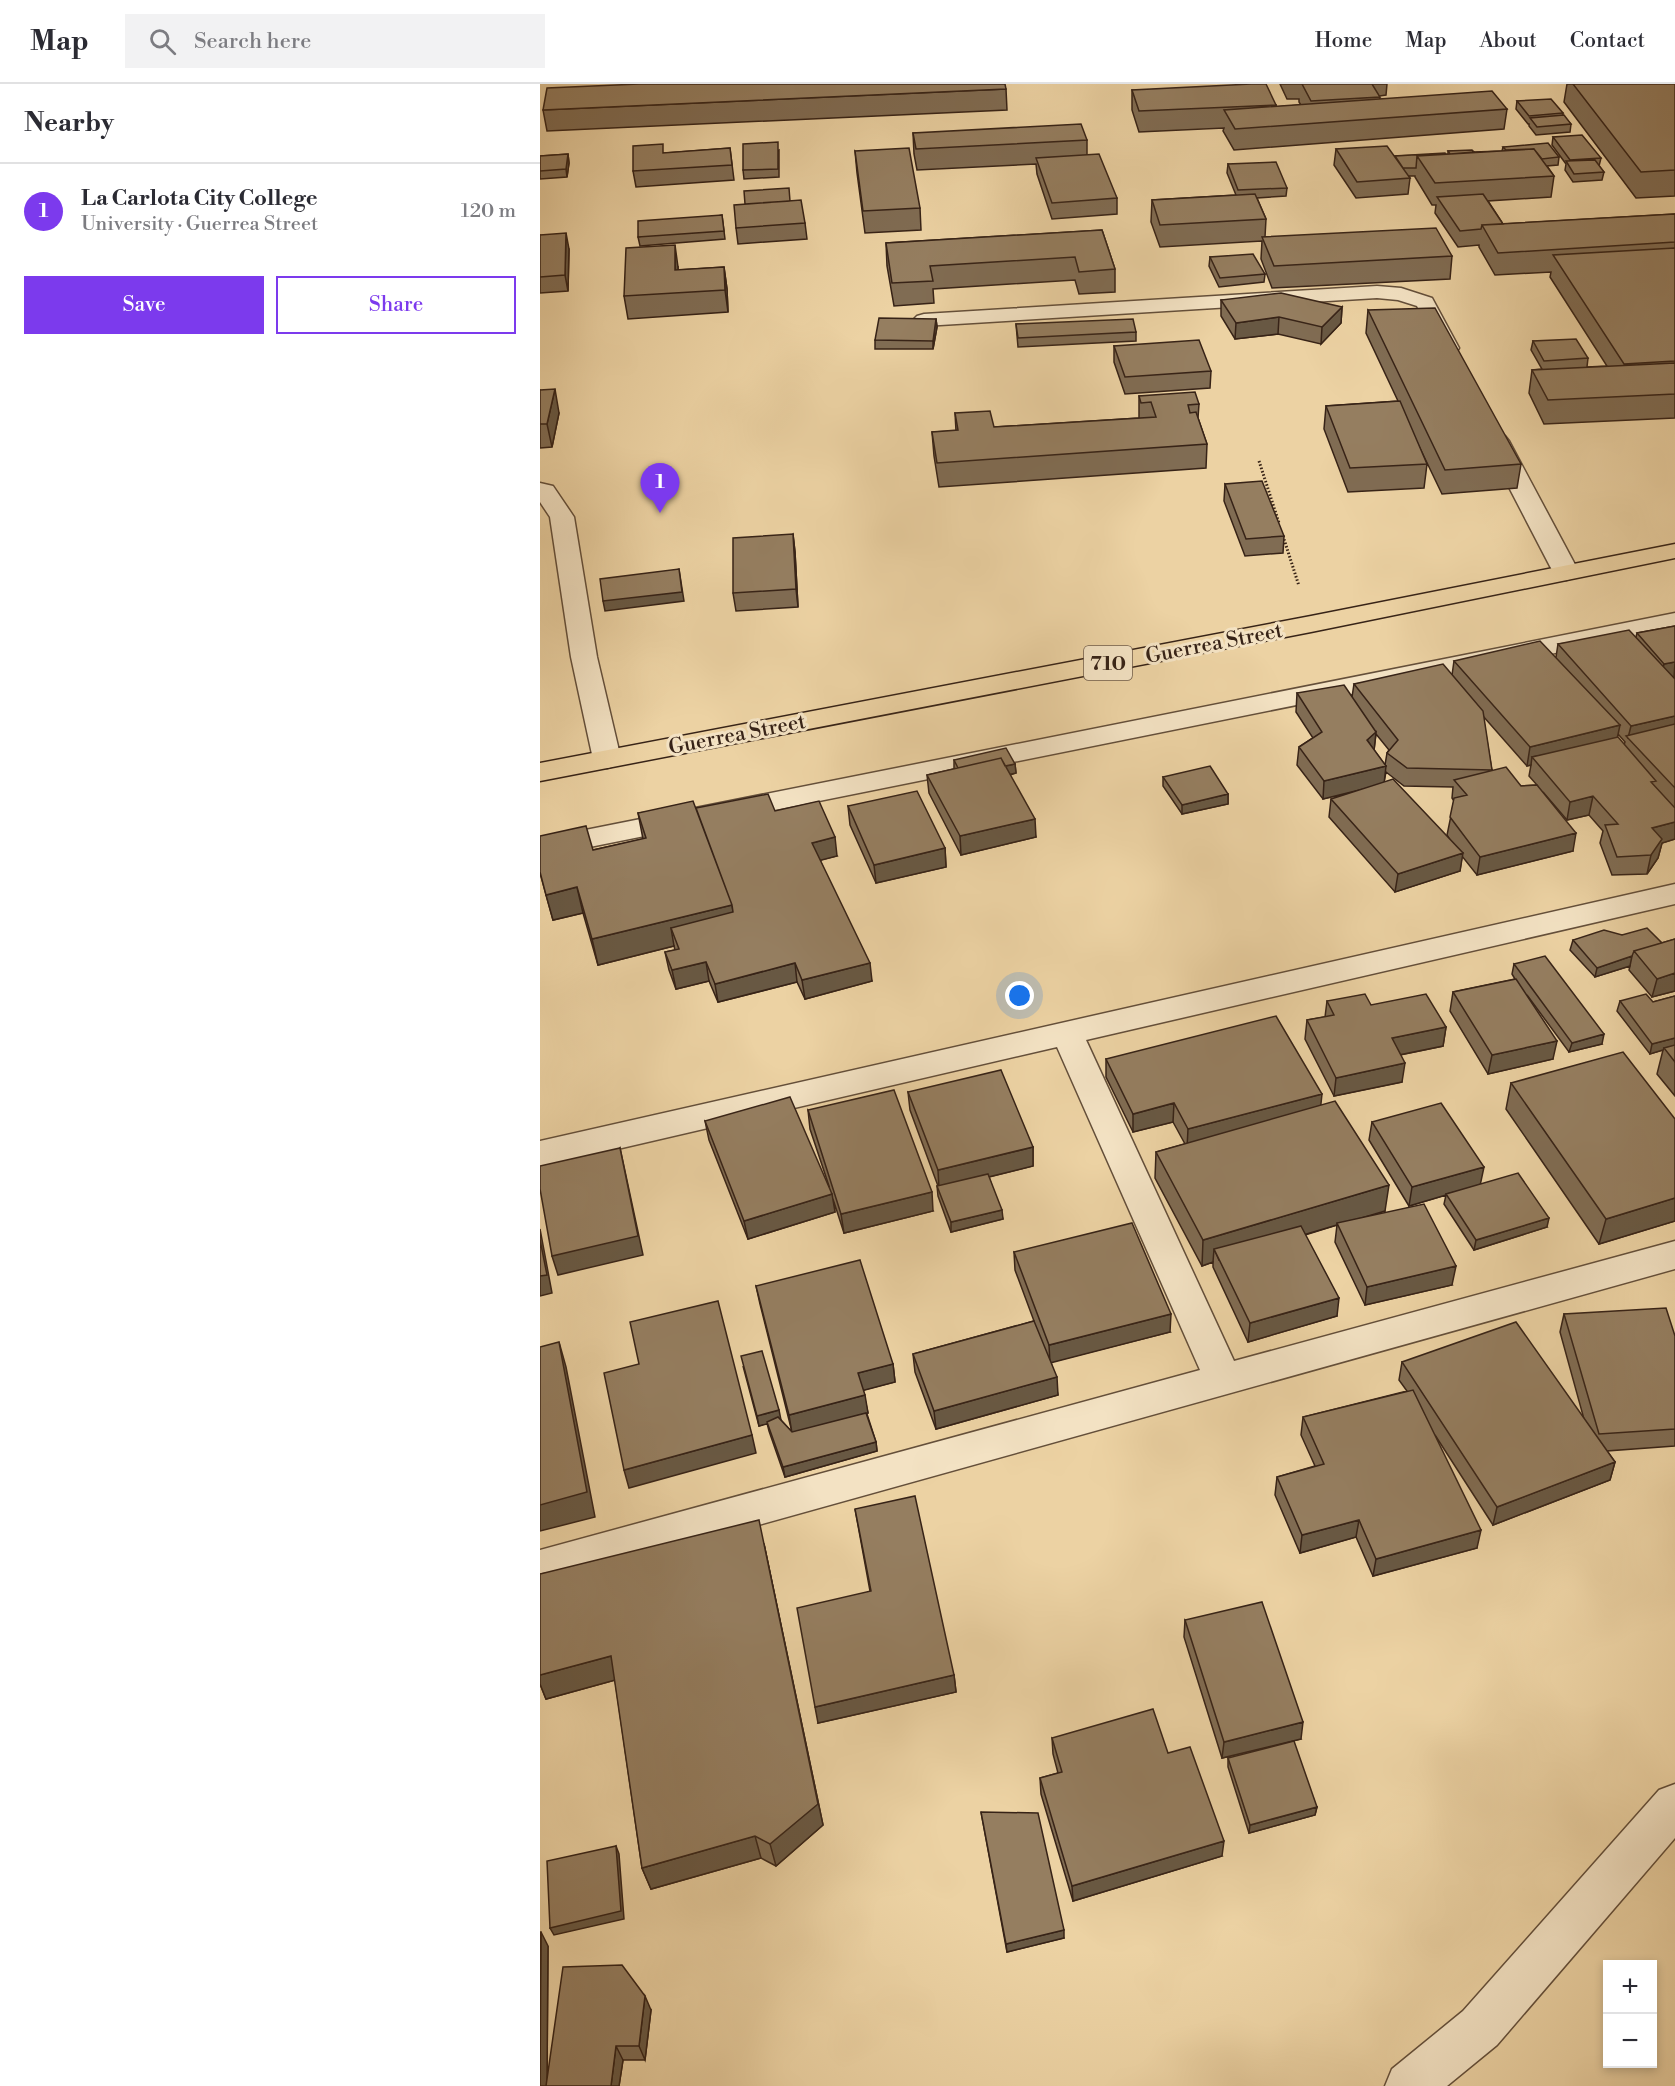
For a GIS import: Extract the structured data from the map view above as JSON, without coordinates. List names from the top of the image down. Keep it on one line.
{"streets":{"main road":["Guerrea Street","710"]},"page":{"header":"Map","search":"Search here","nav":["Home","Map","About","Contact"],"heading":"Nearby","list":[{"mark":"1","name":"La Carlota City College","note":"University · Guerrea Street","value":"120 m"}],"buttons":["Save","Share"],"pins":"1","map_buttons":["+","−"]}}
